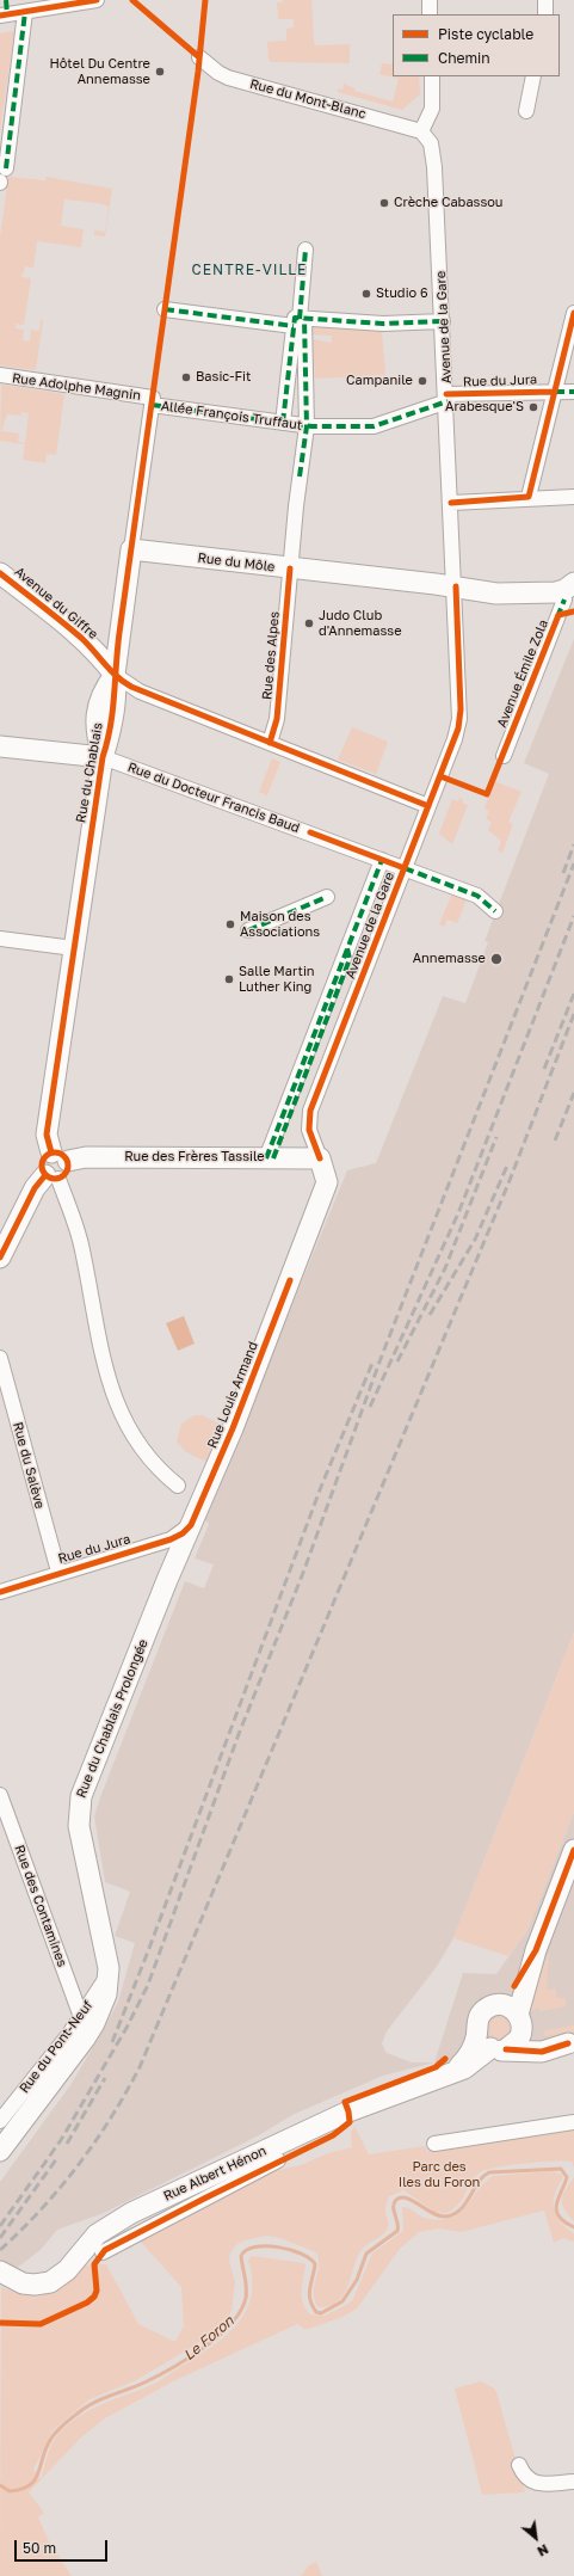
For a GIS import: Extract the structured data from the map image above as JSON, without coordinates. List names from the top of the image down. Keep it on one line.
{"streets":{"street":["Rue du Mont-Blanc","Avenue de la Gare","Rue du Jura","Rue Adolphe Magnin","Allée François Truffaut","Rue du Môle","Avenue du Giffre","Rue des Alpes","Avenue Émile Zola","Rue du Chablais","Rue du Docteur Francis Baud","Rue des Frères Tassile","Rue Louis Armand","Rue du Salève","Rue du Chablais Prolongée","Rue des Contamines","Rue du Pont-Neuf","Rue Albert Hénon"]},"crossings":[["Rue du Mont-Blanc","Avenue de la Gare"],["Avenue de la Gare","Rue du Jura"],["Avenue de la Gare","Rue du Môle"],["Avenue de la Gare","Rue du Docteur Francis Baud"],["Avenue de la Gare","Rue des Frères Tassile"],["Avenue de la Gare","Rue Louis Armand"],["Rue du Jura","Allée François Truffaut"],["Rue du Jura","Rue des Alpes"],["Rue du Jura","Rue Louis Armand"],["Rue du Jura","Rue du Salève"],["Rue du Jura","Rue du Chablais Prolongée"],["Rue Adolphe Magnin","Allée François Truffaut"],["Rue Adolphe Magnin","Rue du Chablais"],["Allée François Truffaut","Rue des Alpes"],["Allée François Truffaut","Rue du Chablais"],["Rue du Môle","Rue des Alpes"],["Rue du Môle","Avenue Émile Zola"],["Rue du Môle","Rue du Chablais"],["Avenue du Giffre","Rue du Chablais"],["Rue du Chablais","Rue du Docteur Francis Baud"],["Rue du Chablais","Rue des Frères Tassile"],["Rue des Frères Tassile","Rue Louis Armand"],["Rue Louis Armand","Rue du Chablais Prolongée"],["Rue du Chablais Prolongée","Rue du Pont-Neuf"],["Rue des Contamines","Rue du Pont-Neuf"]],"districts":["CENTRE-VILLE"],"water":["Le Foron"],"parks":["Parc des Iles du Foron"],"places":["Hôtel Du Centre Annemasse","Crèche Cabassou","Studio 6","Basic-Fit","Campanile","Arabesque'S","Judo Club d'Annemasse","Maison des Associations","Annemasse","Salle Martin Luther King"],"legend":["Piste cyclable","Chemin"],"scale_bar":"50 m","north":"bottom right"}
